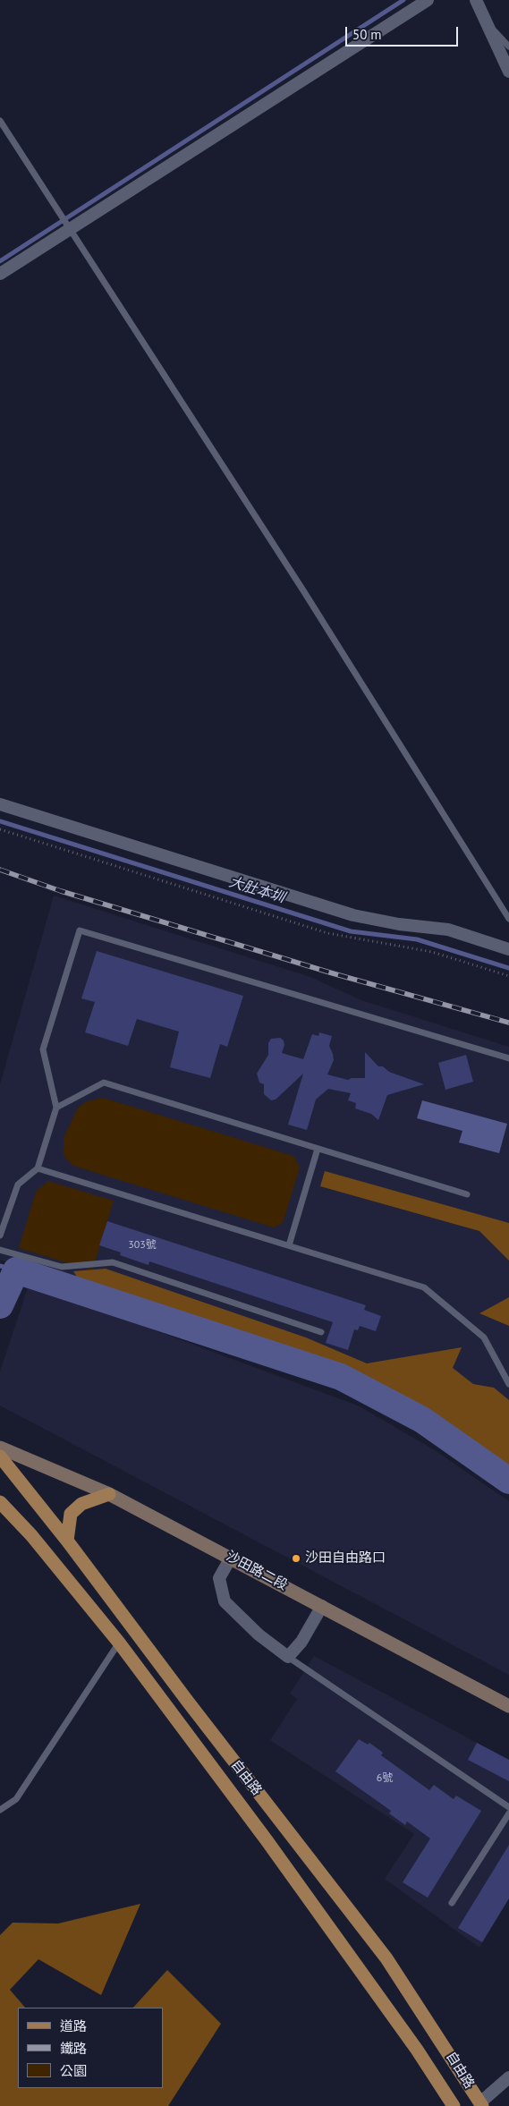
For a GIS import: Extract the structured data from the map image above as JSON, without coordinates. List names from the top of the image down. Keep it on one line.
{"streets":{"main road":["自由路"],"street":["沙田路二段"]},"water":["大肚本圳"],"places":["沙田自由路口"],"house_numbers":["303號","6號"],"legend":["道路","鐵路","公園"],"scale_bar":"50 m"}
